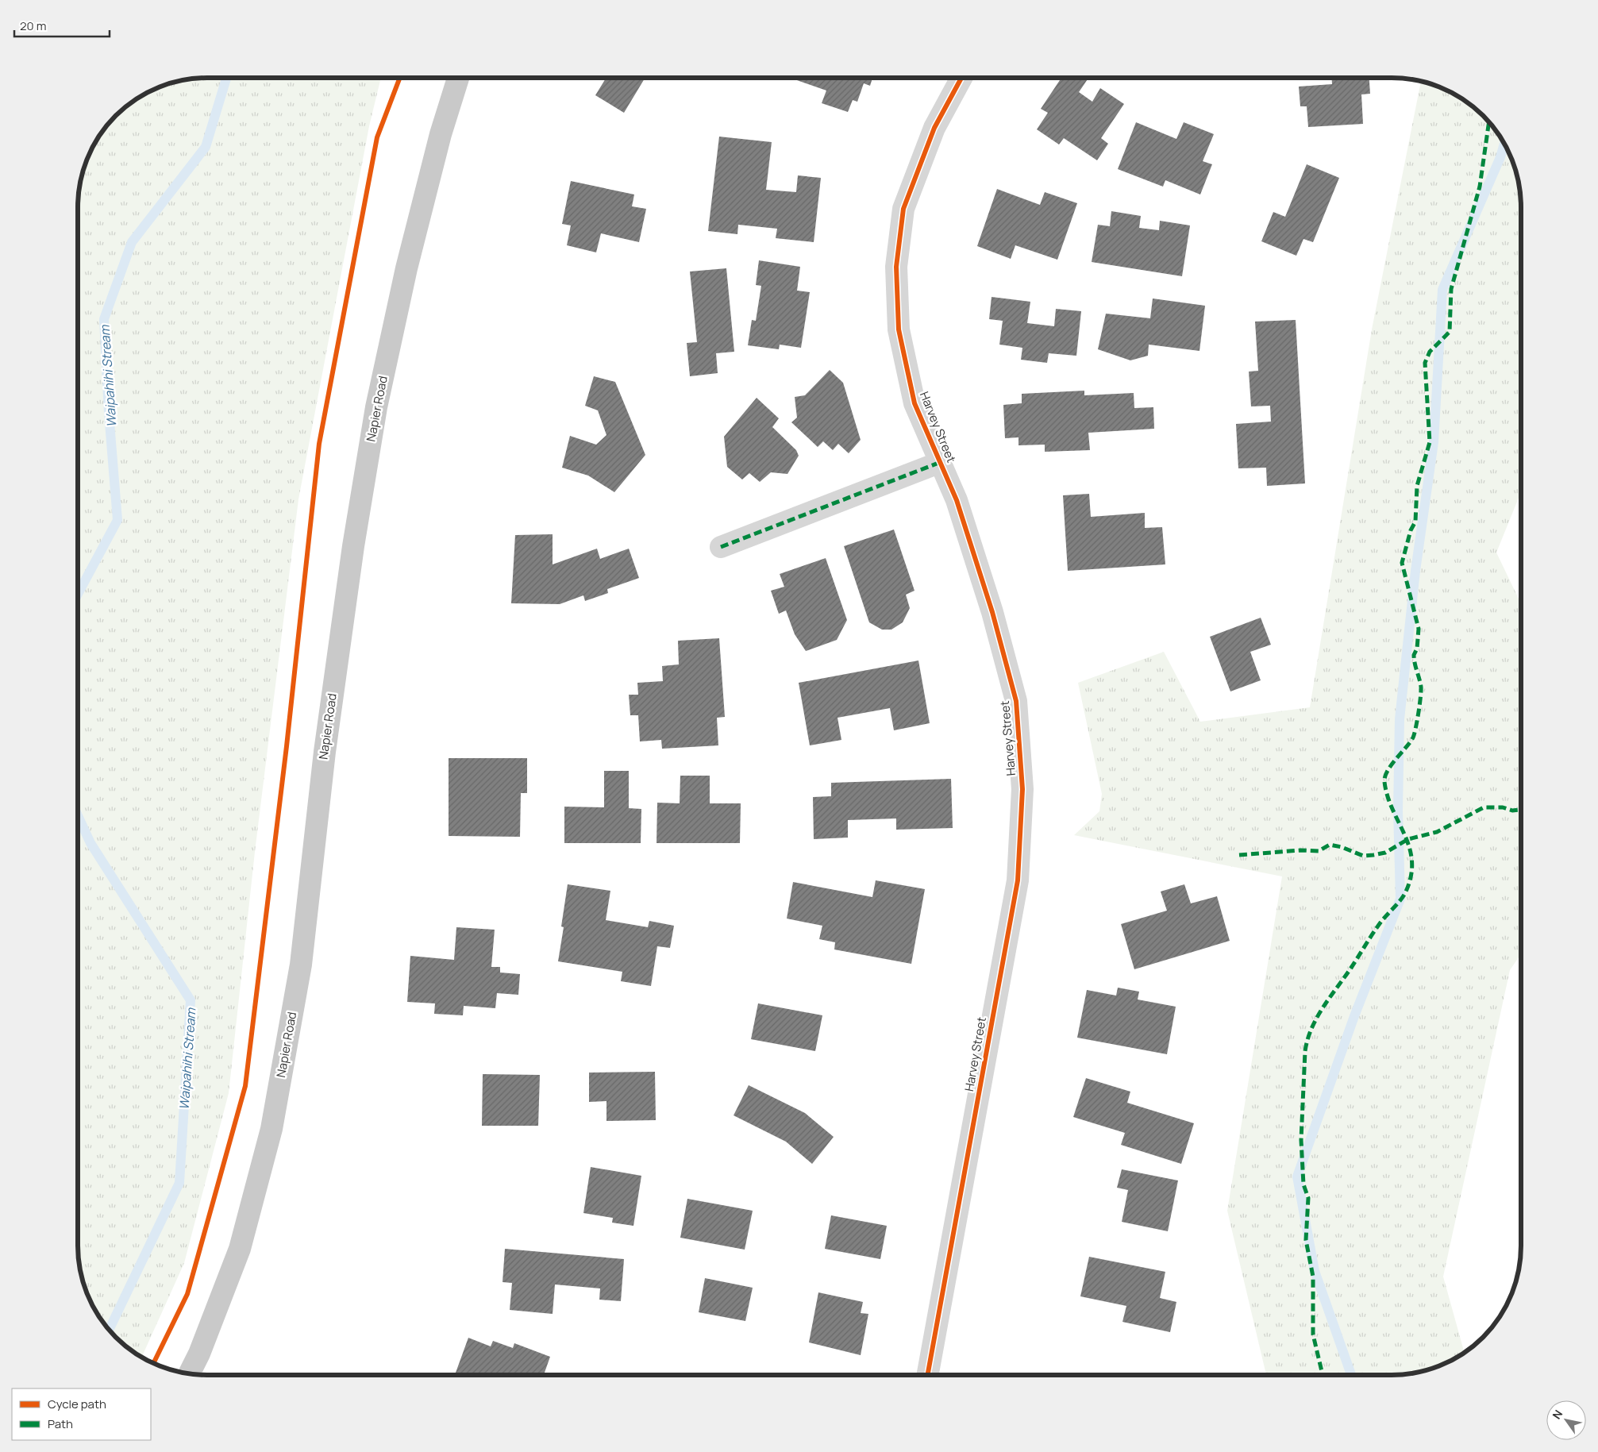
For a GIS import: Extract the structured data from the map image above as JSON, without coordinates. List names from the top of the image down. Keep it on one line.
{"streets":{"main road":["Napier Road"],"street":["Harvey Street"]},"water":["Waipahihi Stream"],"legend":["Cycle path","Path"],"scale_bar":"20 m","north":"top left"}
